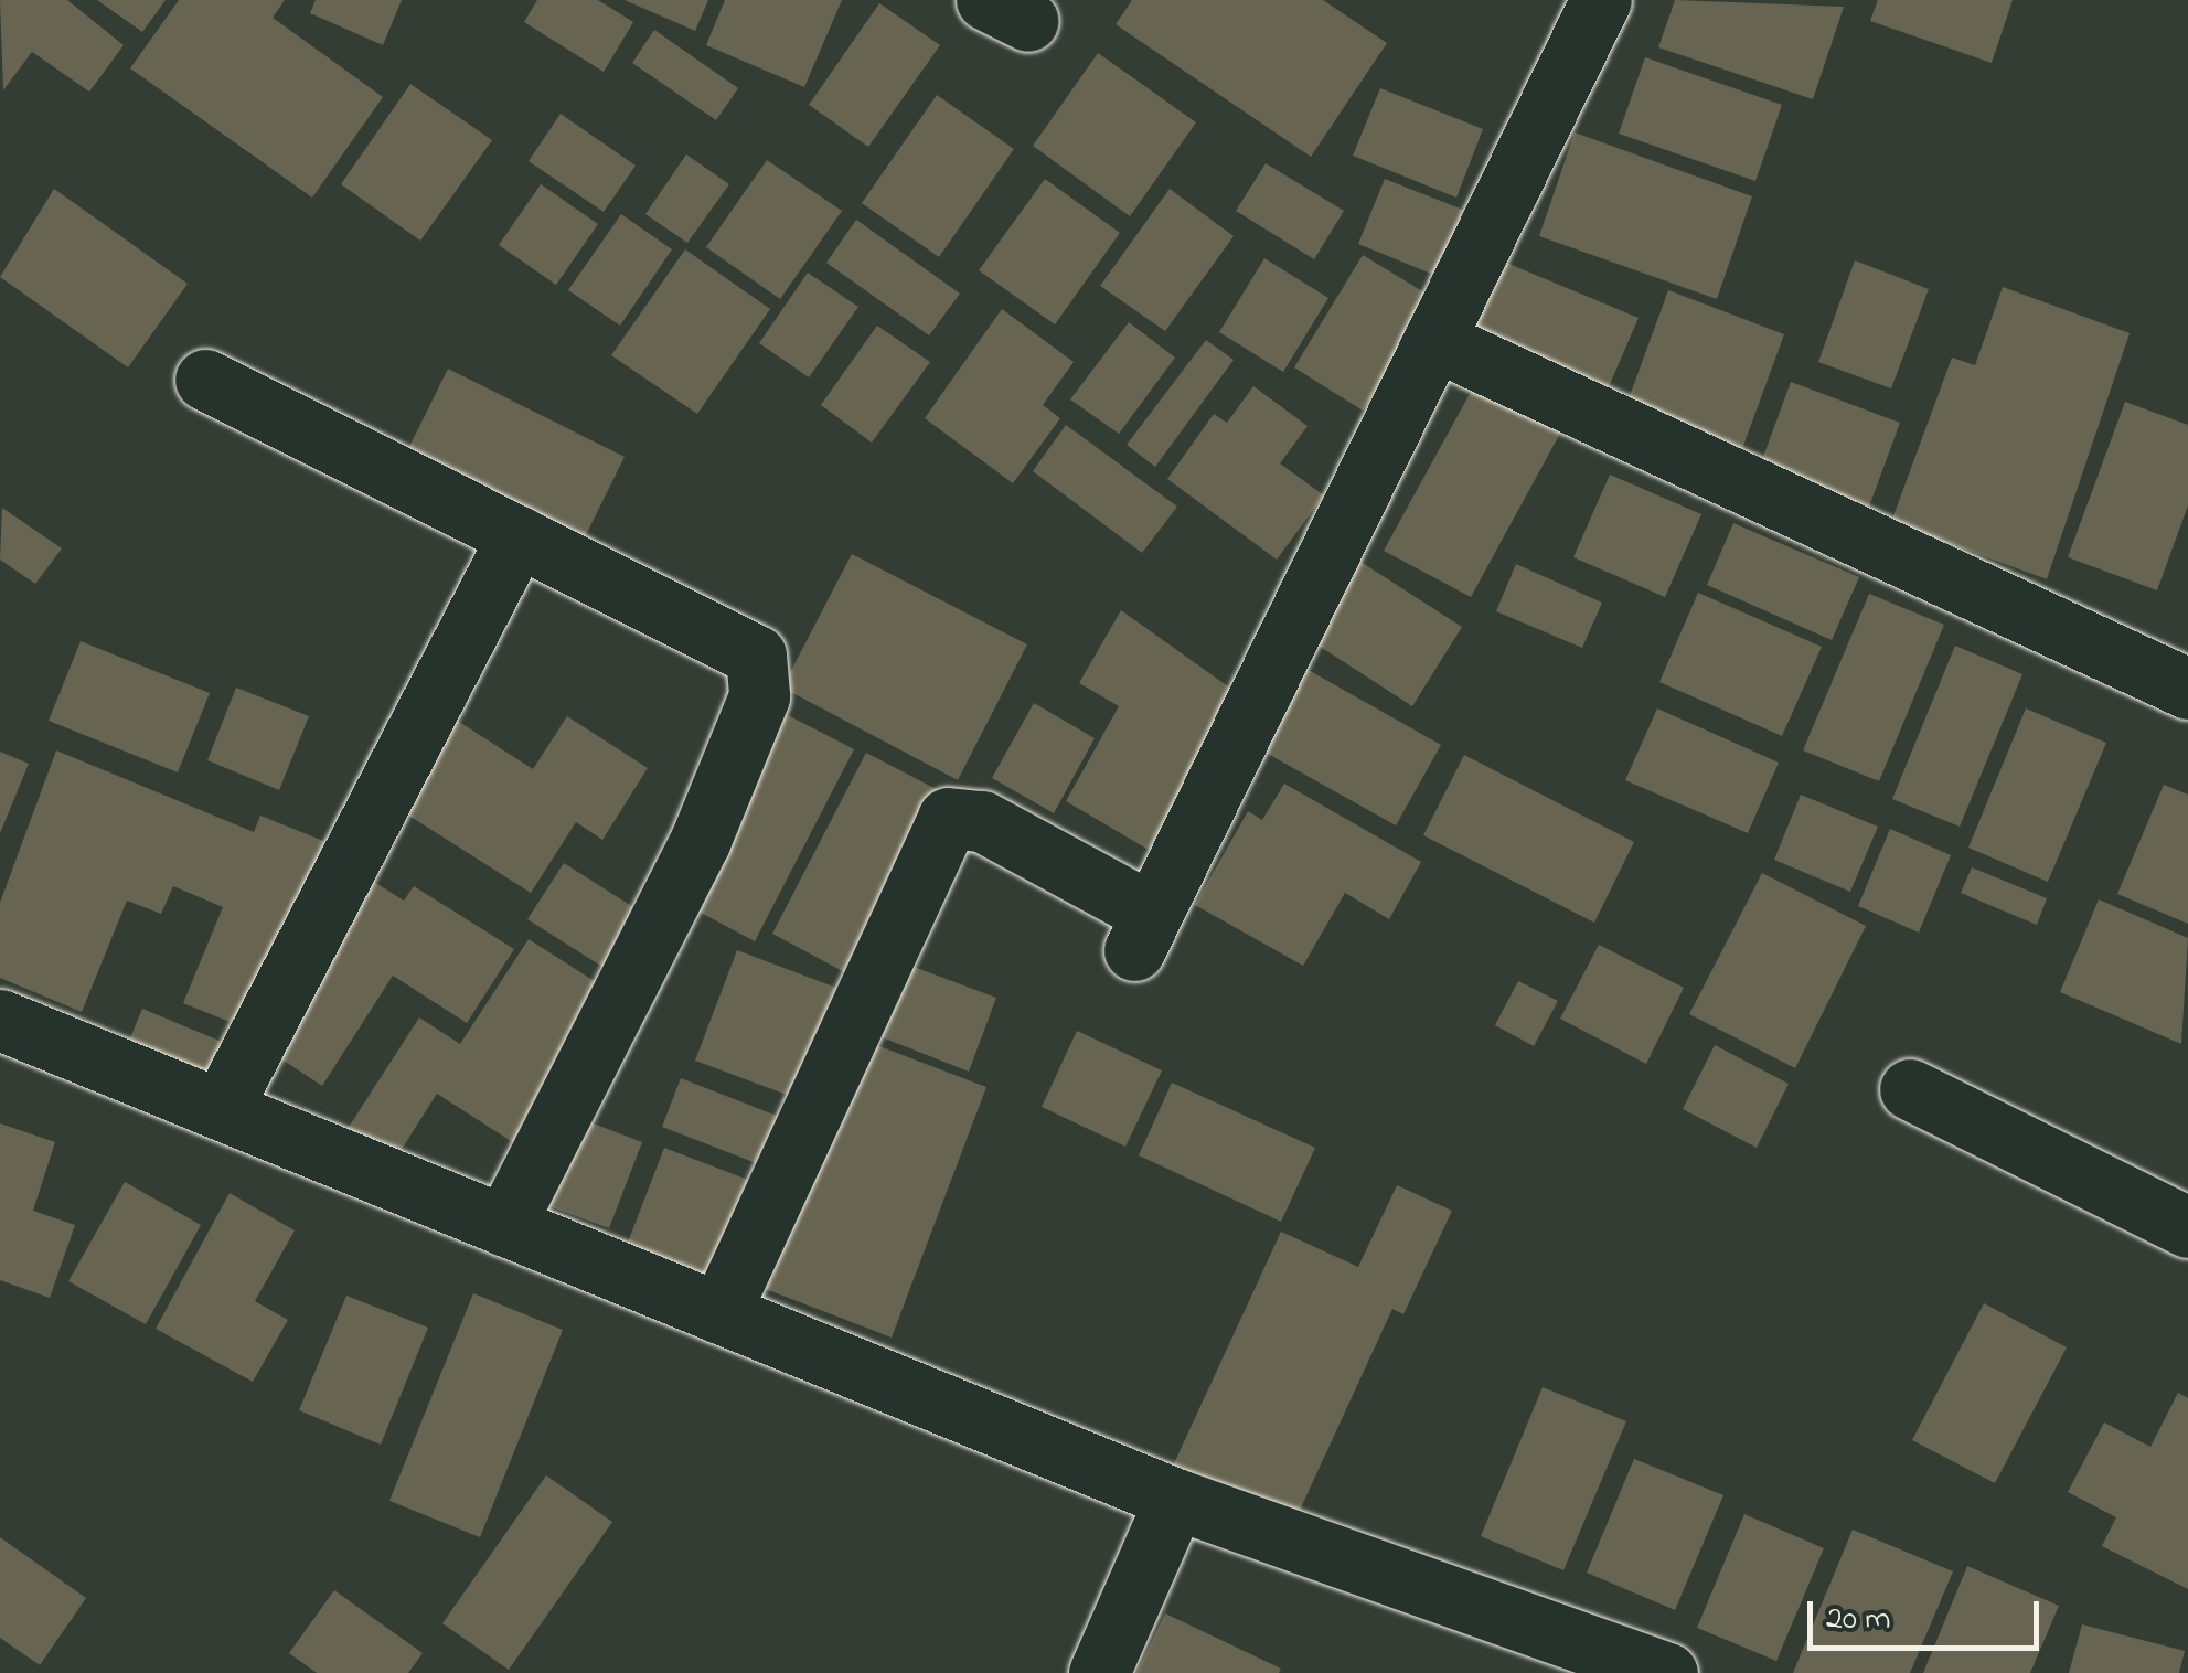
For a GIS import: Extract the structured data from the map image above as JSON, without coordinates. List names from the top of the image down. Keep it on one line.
{"scale_bar":"20 m"}
